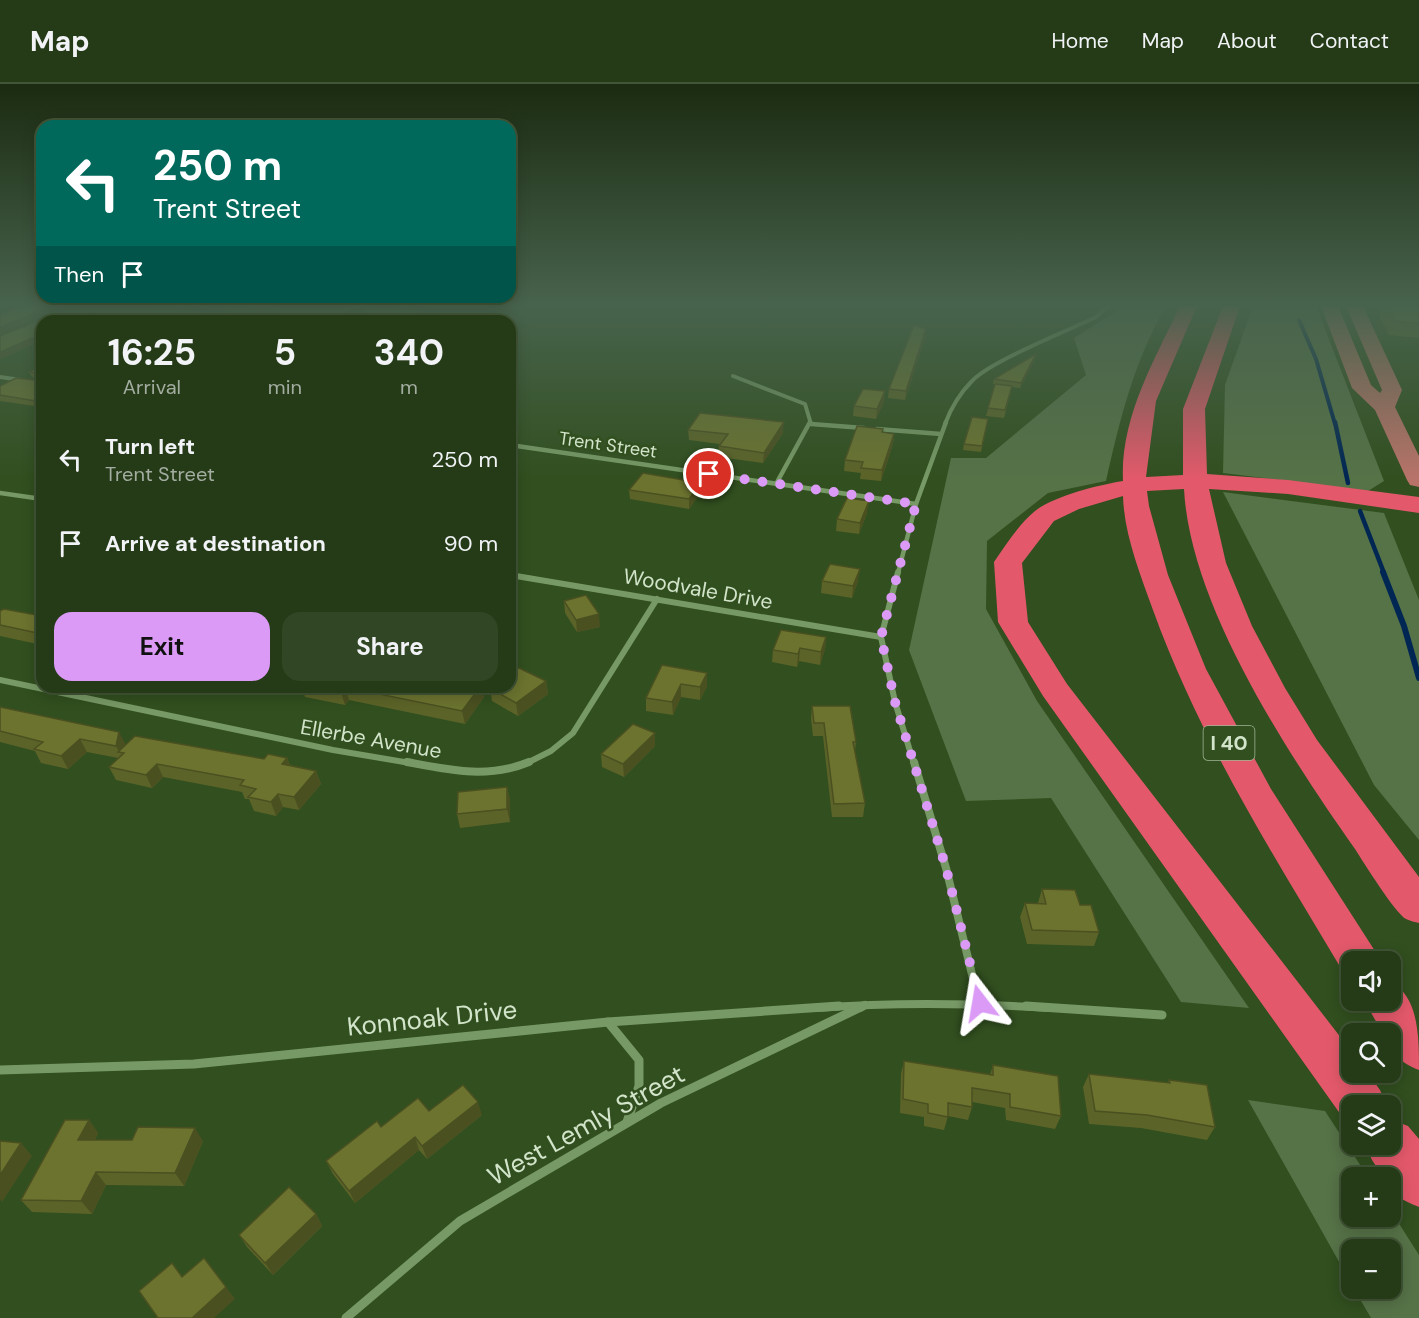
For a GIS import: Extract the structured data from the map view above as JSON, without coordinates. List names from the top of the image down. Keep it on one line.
{"streets":{"highway":["I 40"],"street":["Trent Street","Woodvale Drive","Ellerbe Avenue","Konnoak Drive","West Lemly Street"]},"crossings":[["Woodvale Drive","Ellerbe Avenue"],["Konnoak Drive","West Lemly Street"]],"page":{"header":"Map","nav":["Home","Map","About","Contact"],"turn":["250 m","Trent Street"],"then":"Then","eta":["16:25","Arrival","5","min","340","m"],"list":[{"name":"Turn left","note":"Trent Street","value":"250 m"},{"name":"Arrive at destination","value":"90 m"}],"buttons":["Exit","Share"],"map_buttons":["+","−"]}}
